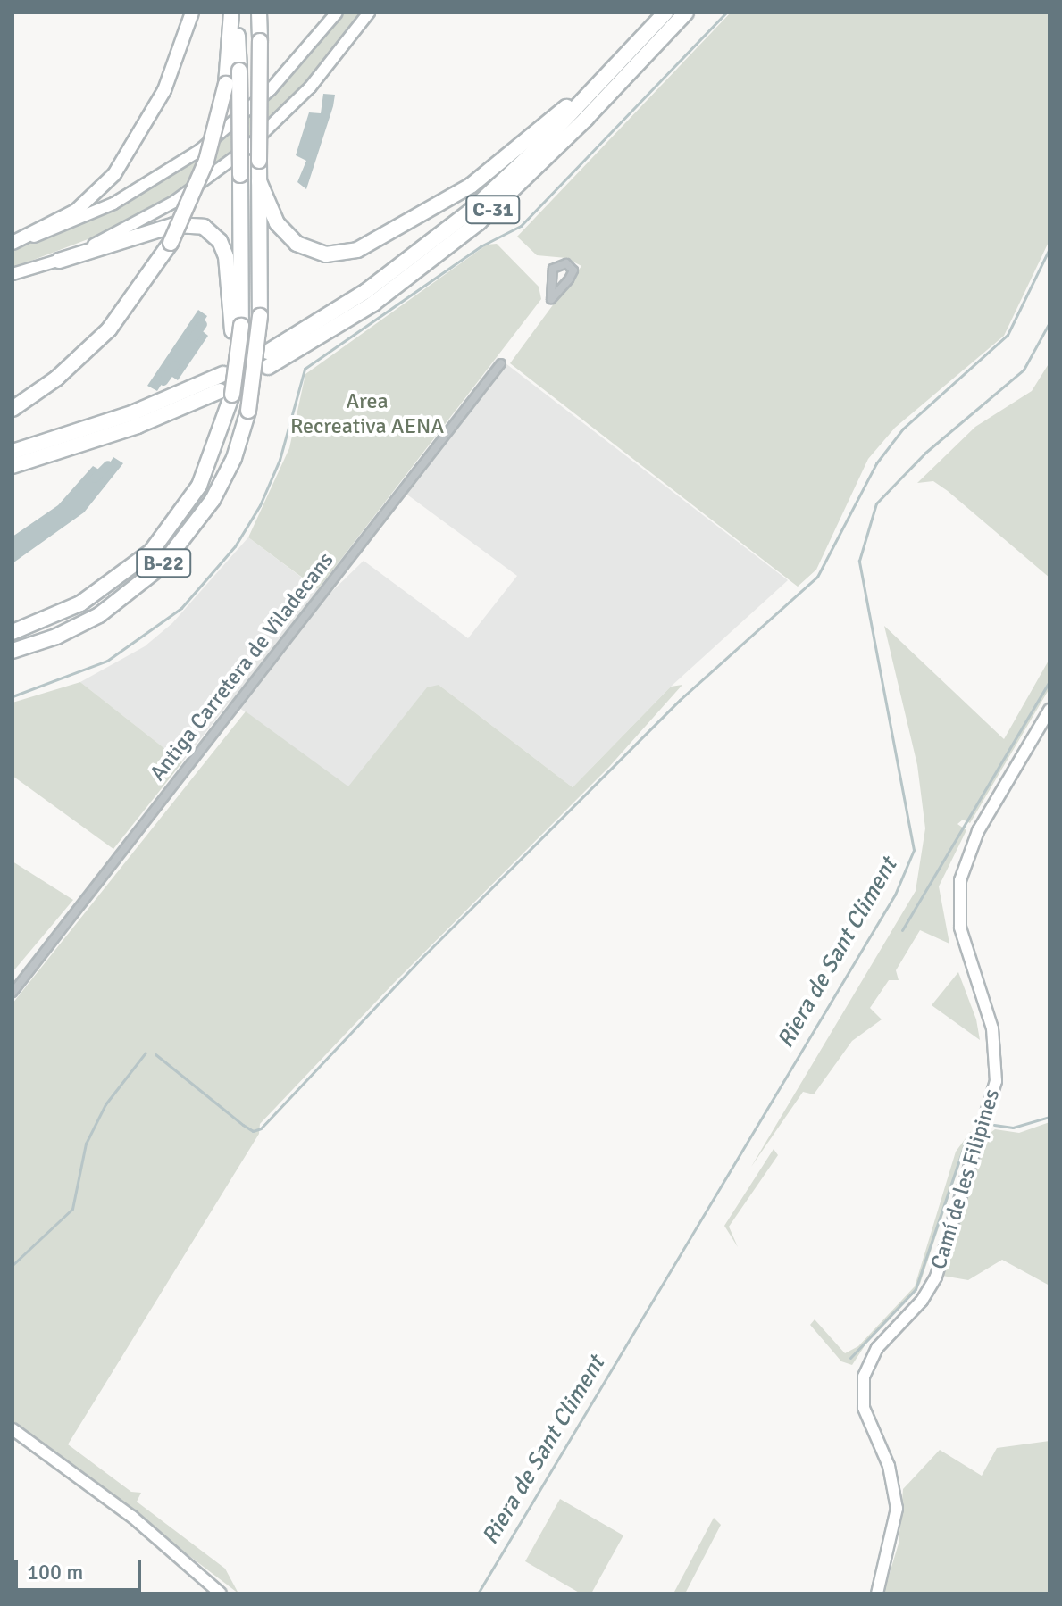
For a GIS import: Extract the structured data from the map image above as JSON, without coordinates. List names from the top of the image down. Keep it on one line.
{"streets":{"highway":["C-31","B-22"],"main road":["Camí de les Filipines"],"street":["Antiga Carretera de Viladecans"]},"water":["Riera de Sant Climent"],"parks":["Area Recreativa AENA"],"scale_bar":"100 m"}
